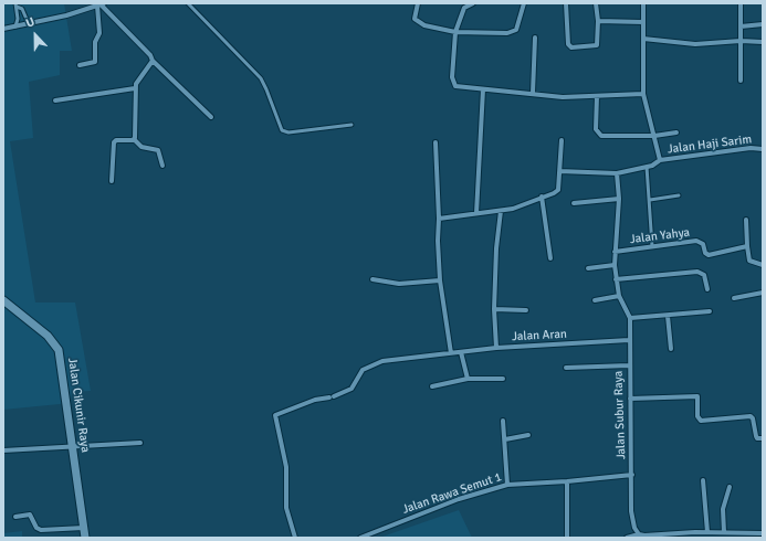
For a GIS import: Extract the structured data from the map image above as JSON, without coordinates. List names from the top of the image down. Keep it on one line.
{"streets":{"street":["Jalan Haji Sarim","Jalan Yahya","Jalan Aran","Jalan Cikunir Raya","Jalan Subur Raya","Jalan Rawa Semut 1"]},"crossings":[["Jalan Haji Sarim","Jalan Subur Raya"],["Jalan Yahya","Jalan Subur Raya"],["Jalan Aran","Jalan Subur Raya"],["Jalan Subur Raya","Jalan Rawa Semut 1"]],"north":"top"}
